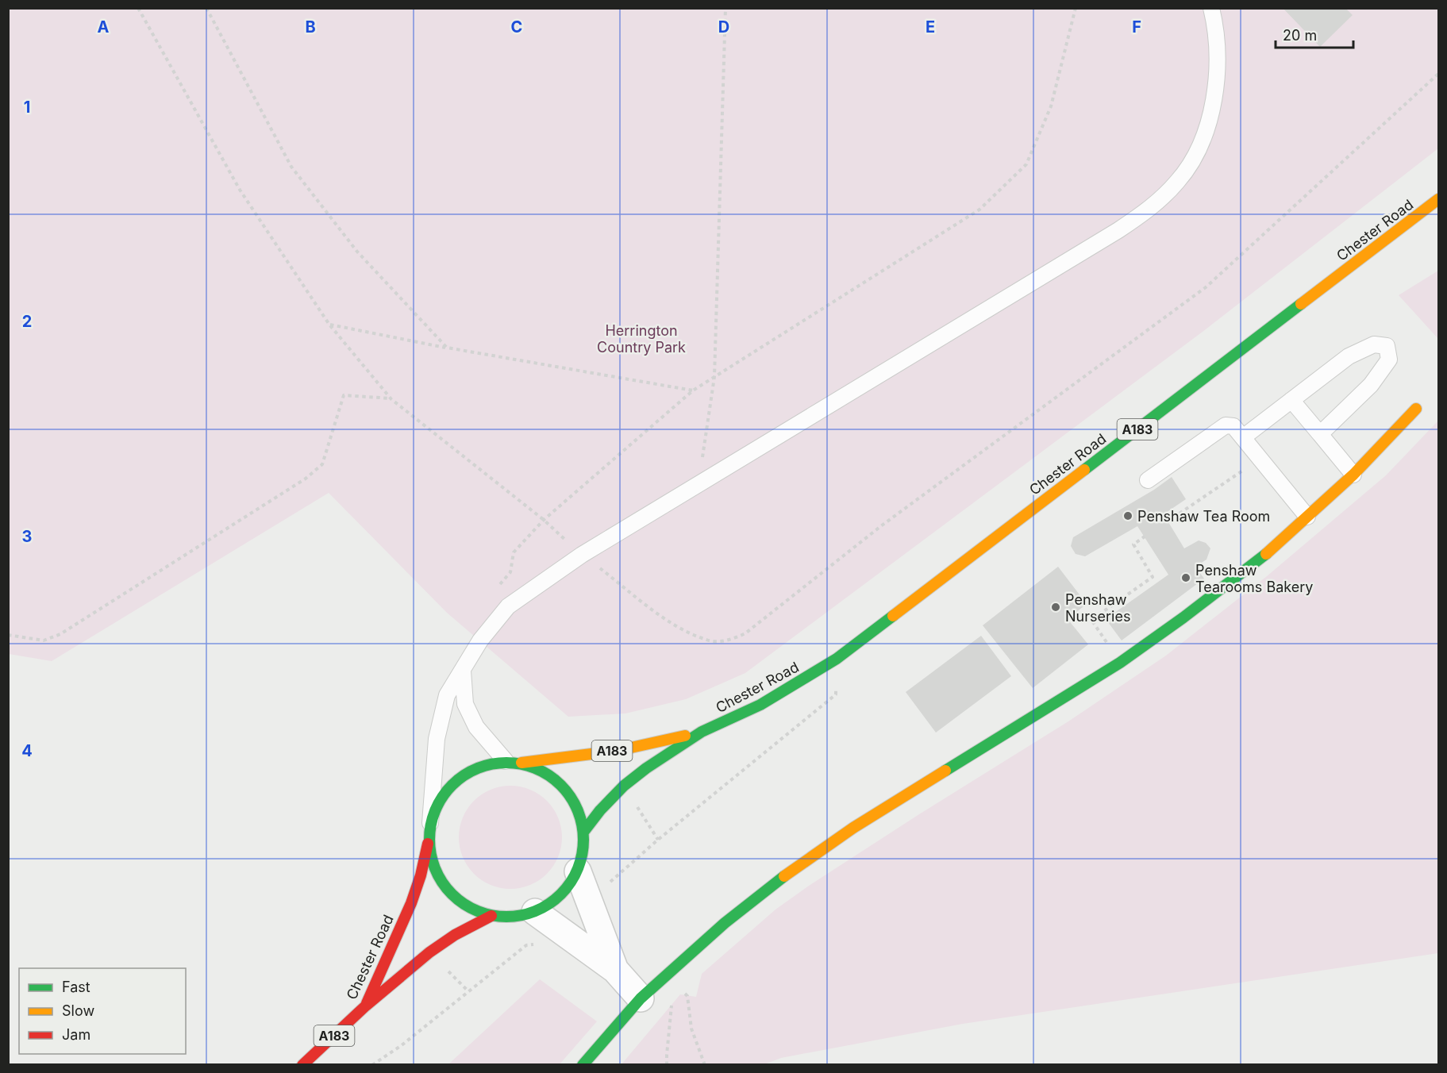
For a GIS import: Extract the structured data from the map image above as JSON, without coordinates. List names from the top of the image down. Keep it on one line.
{"streets":{"main road":["Chester Road","A183"]},"crossings":[["Chester Road","A183"]],"parks":["Herrington Country Park"],"places":["Penshaw Tea Room","Penshaw Tearooms Bakery","Penshaw Nurseries"],"legend":["Fast","Slow","Jam"],"scale_bar":"20 m","grid":{"columns":["A","B","C","D","E","F"],"rows":["1","2","3","4"]}}
